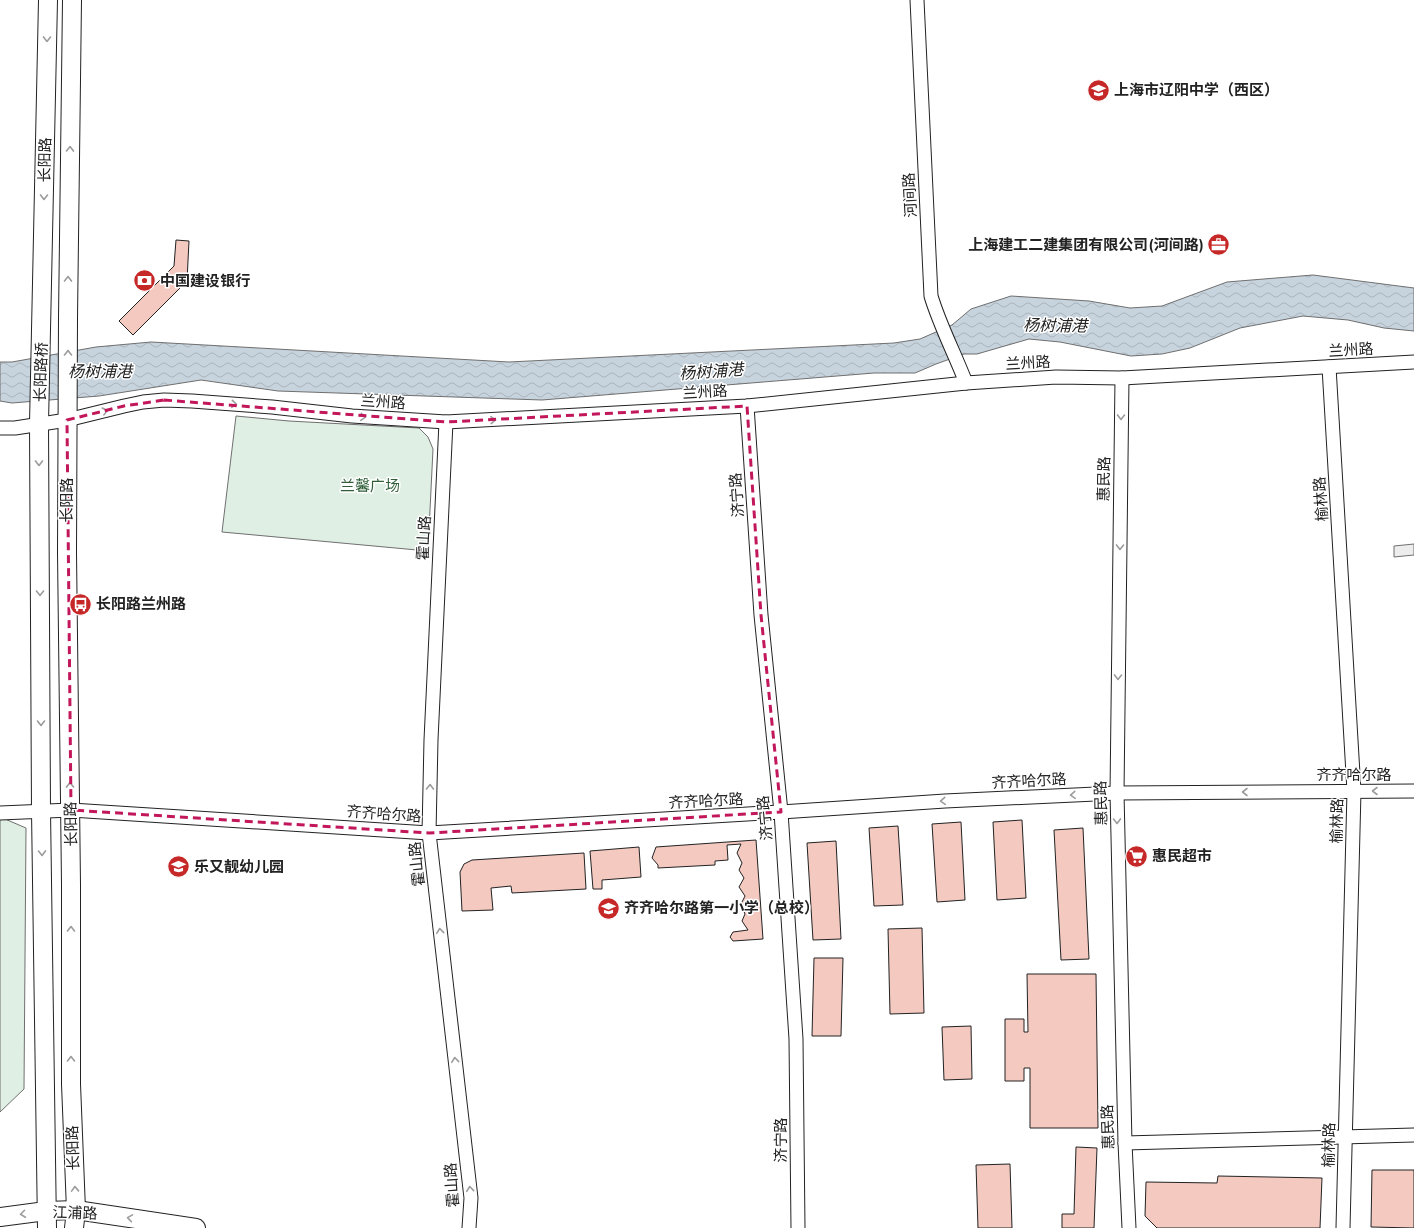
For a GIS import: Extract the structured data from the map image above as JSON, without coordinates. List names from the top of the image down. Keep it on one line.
{"streets":{"main road":["长阳路","长阳路桥","江浦路"],"street":["河间路","兰州路","惠民路","济宁路","榆林路","霍山路","齐齐哈尔路"]},"crossings":[["长阳路","兰州路"],["长阳路","长阳路桥"],["长阳路","齐齐哈尔路"],["长阳路","江浦路"],["河间路","兰州路"],["兰州路","长阳路桥"],["兰州路","惠民路"],["兰州路","济宁路"],["兰州路","榆林路"],["兰州路","霍山路"],["惠民路","齐齐哈尔路"],["济宁路","齐齐哈尔路"],["榆林路","齐齐哈尔路"],["霍山路","齐齐哈尔路"]],"one_way":["兰州路","惠民路","霍山路","齐齐哈尔路","江浦路"],"water":["杨树浦港"],"parks":["兰馨广场"],"places":{"school or university":["上海市辽阳中学（西区）","乐又靓幼儿园","齐齐哈尔路第一小学（总校）"],"office":["上海建工二建集团有限公司(河间路)"],"bank":["中国建设银行"],"bus stop":["长阳路兰州路"],"supermarket":["惠民超市"]}}
